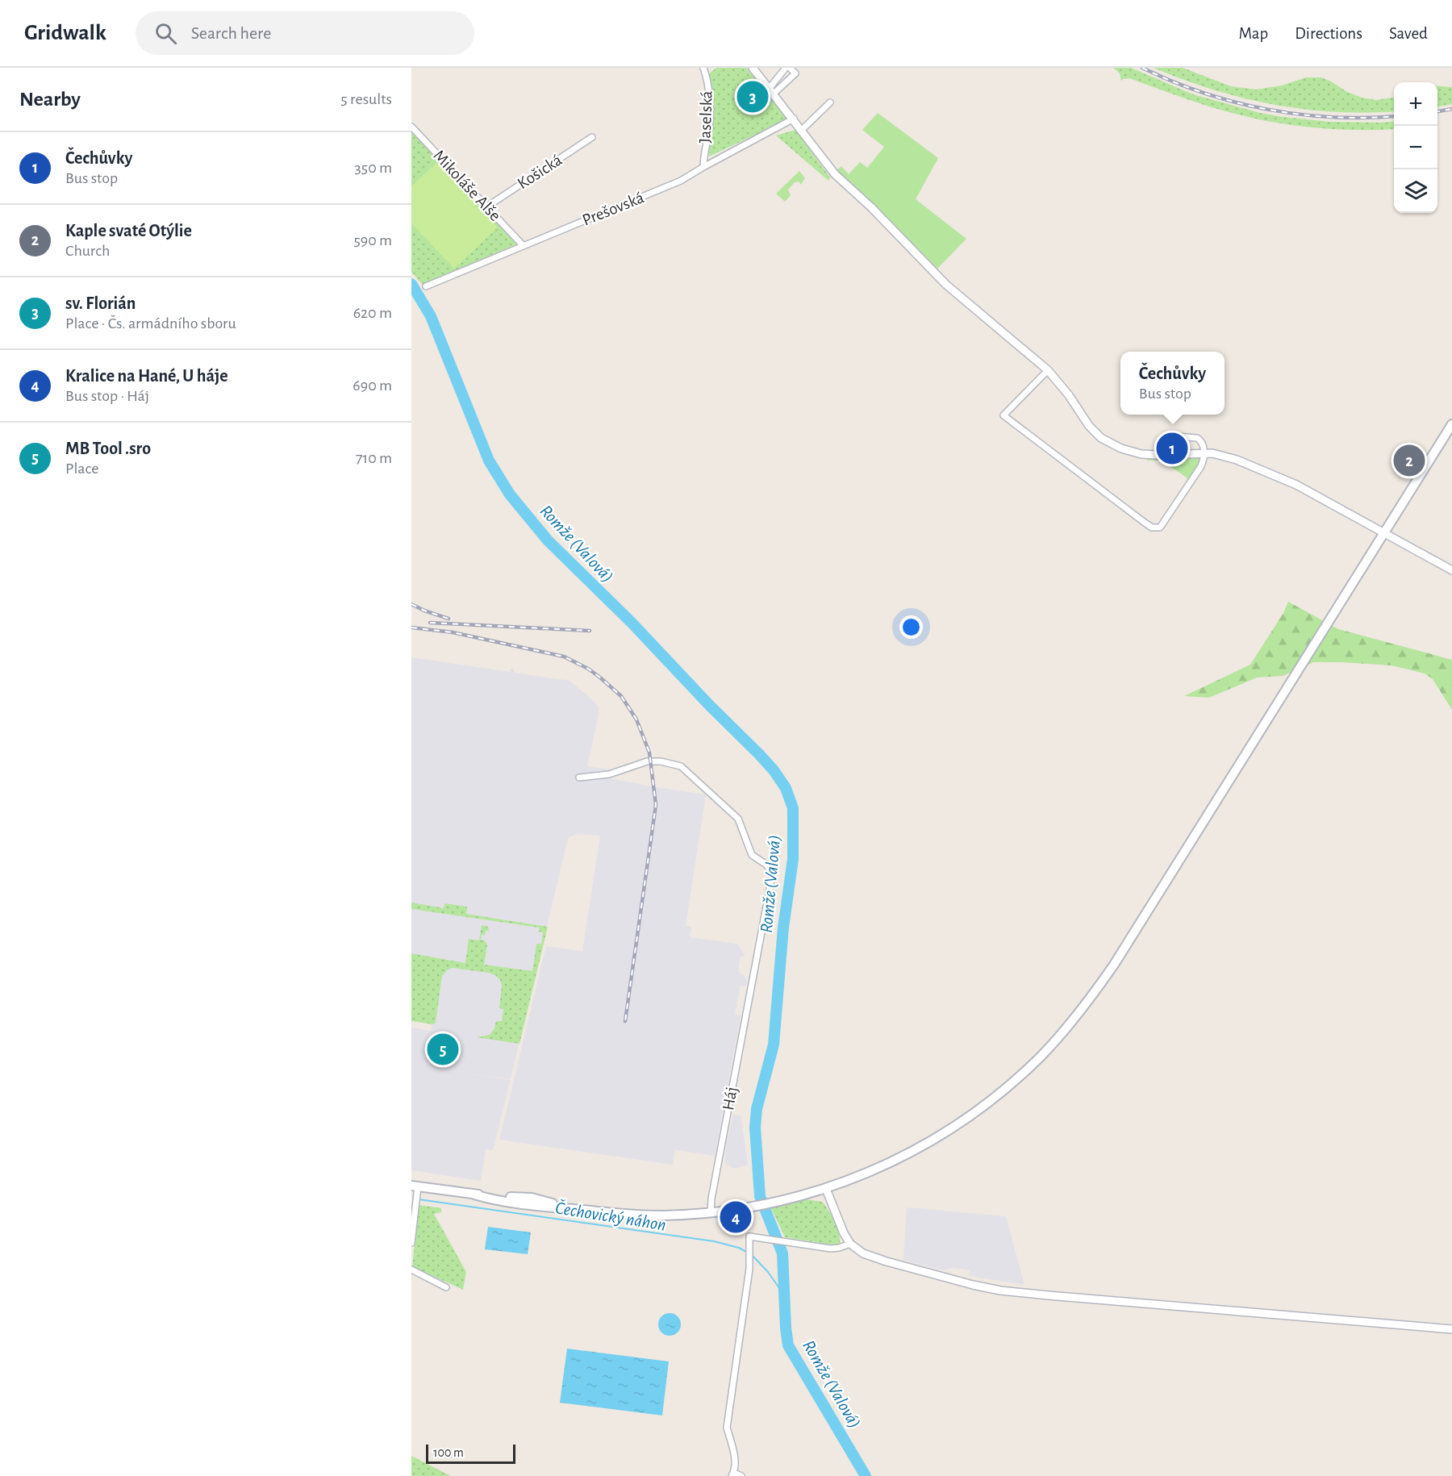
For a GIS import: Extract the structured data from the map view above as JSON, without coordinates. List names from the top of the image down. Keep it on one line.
{"streets":{"street":["Jaselská","Košická","Mikoláše Alše","Prešovská","Háj"]},"crossings":[["Jaselská","Prešovská"],["Košická","Mikoláše Alše"],["Mikoláše Alše","Prešovská"]],"water":["Romže (Valová)","Čechovický náhon"],"scale_bar":"100 m","page":{"header":"Gridwalk","search":"Search here","nav":["Map","Directions","Saved"],"heading":["Nearby","5 results"],"pins":["3","1","2","5","4"],"map_buttons":["+","−"],"list":[{"mark":"1","name":"Čechůvky","note":"Bus stop","value":"350 m"},{"mark":"2","name":"Kaple svaté Otýlie","note":"Church","value":"590 m"},{"mark":"3","name":"sv. Florián","note":"Place · Čs. armádního sboru","value":"620 m"},{"mark":"4","name":"Kralice na Hané, U háje","note":"Bus stop · Háj","value":"690 m"},{"mark":"5","name":"MB Tool .sro","note":"Place","value":"710 m"}],"popup":["Čechůvky","Bus stop"],"scale":"100 m"}}
